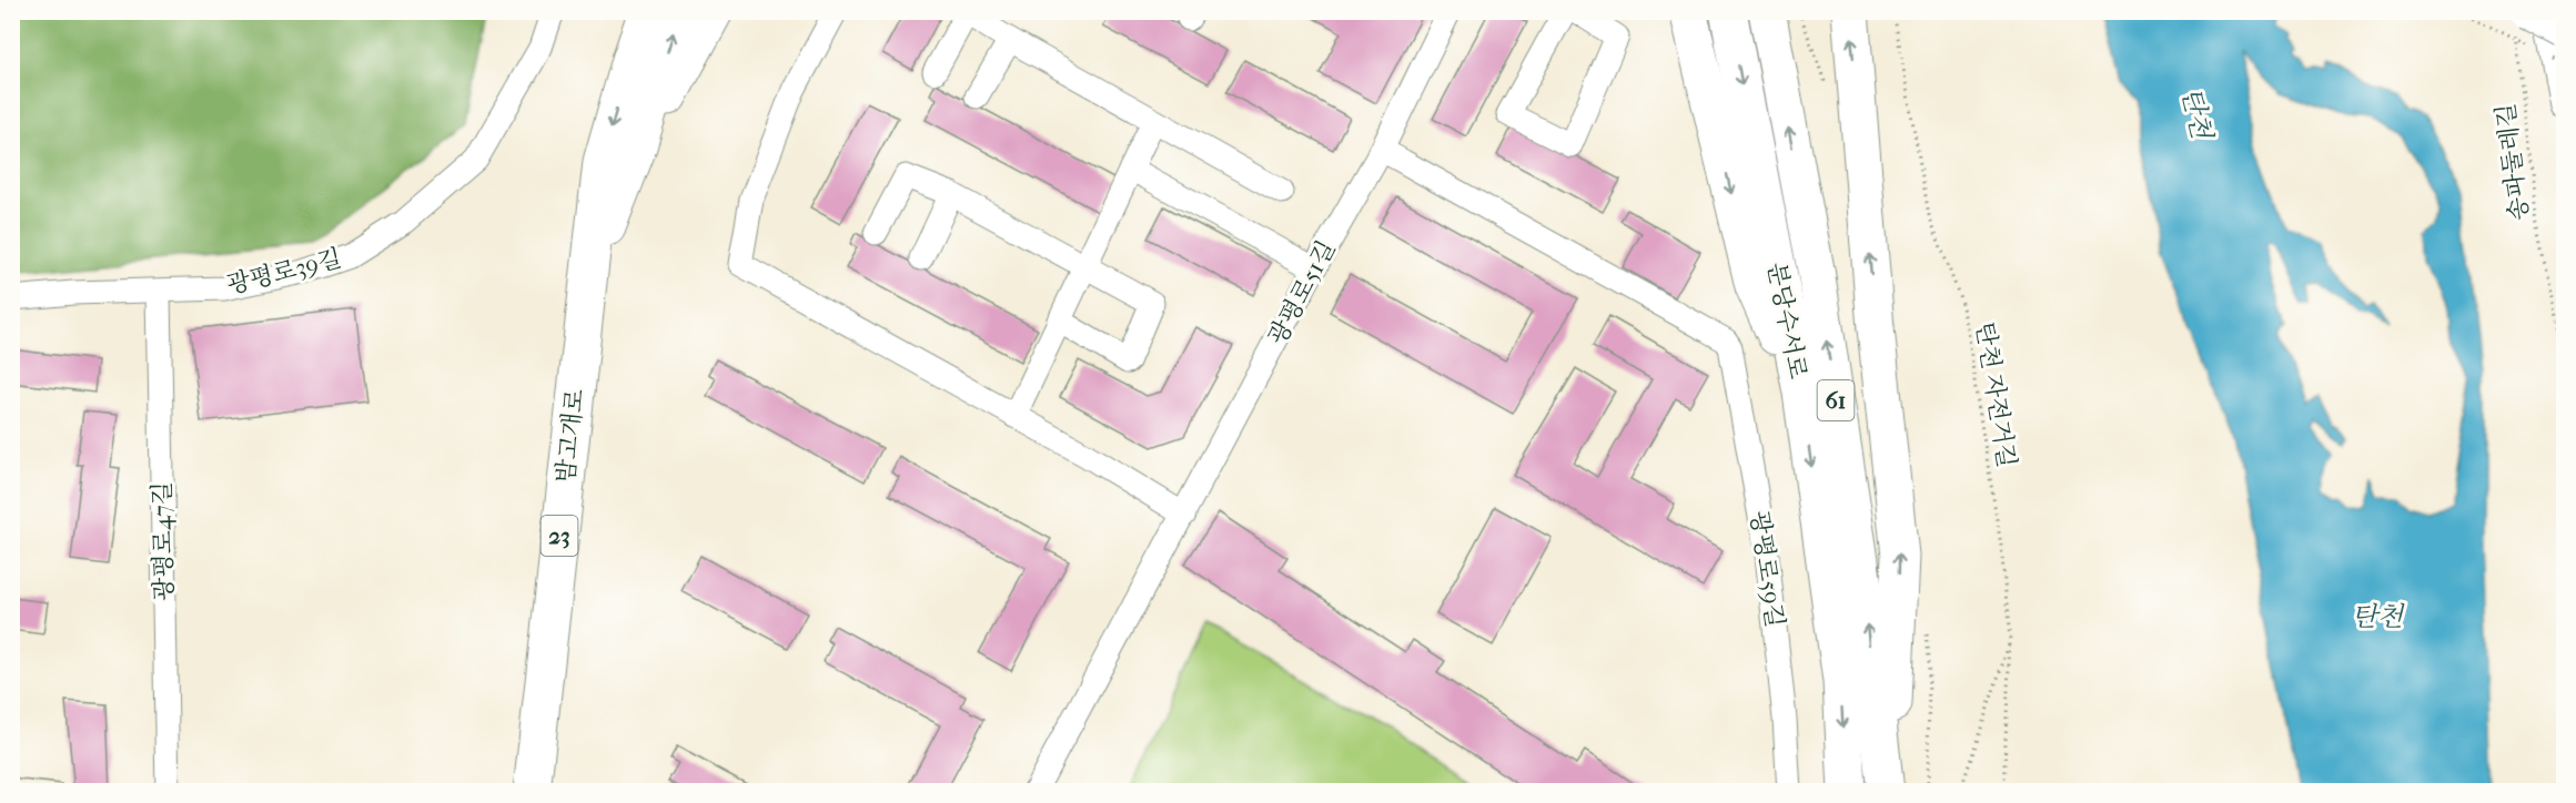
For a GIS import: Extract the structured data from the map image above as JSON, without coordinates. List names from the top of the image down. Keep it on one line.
{"streets":{"main road":["분당수서로","61","밤고개로","23"],"street":["광평로39길","광평로51길","광평로47길","광평로59길"],"path":["송파둘레길","탄천 자전거길"]},"crossings":[["광평로39길","광평로47길"],["광평로51길","광평로59길"]],"water":["탄천"]}
